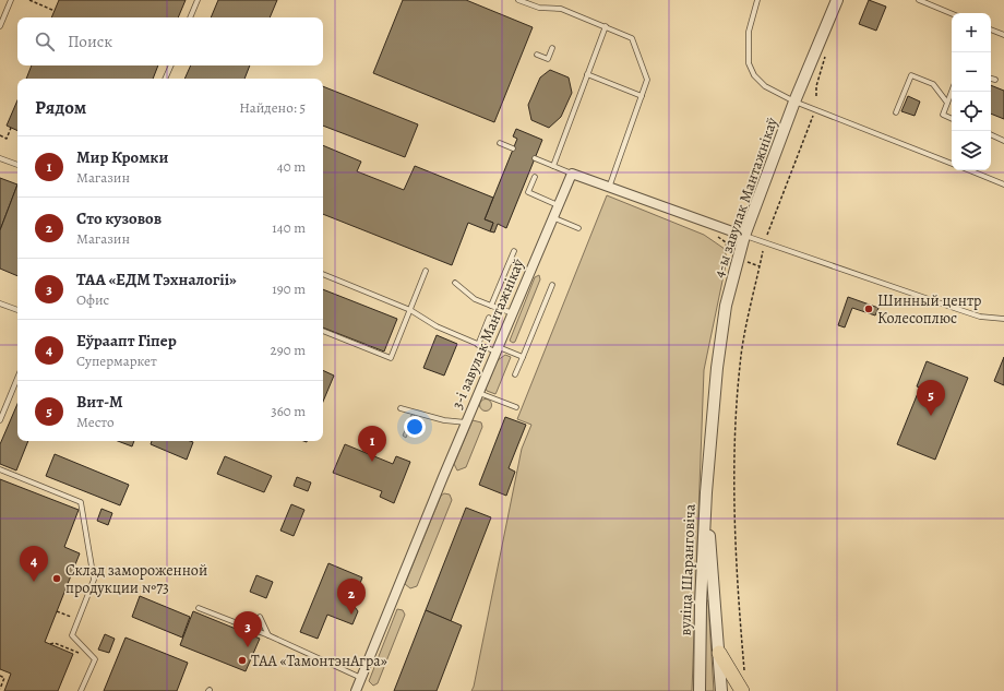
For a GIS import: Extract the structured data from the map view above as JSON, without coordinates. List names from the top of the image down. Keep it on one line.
{"streets":{"street":["4-ы завулак Мантажнікаў","3-і завулак Мантажнікаў","вуліца Шаранговіча"]},"crossings":[["4-ы завулак Мантажнікаў","вуліца Шаранговіча"]],"places":["Шинный центр Колесоплюс","Склад замороженной продукции №73","ТАА «ТамонтэнАгра»"],"page":{"map_buttons":["+","−"],"search":"Поиск","heading":["Рядом","Найдено: 5"],"list":[{"mark":"1","name":"Мир Кромки","note":"Магазин","value":"40 m"},{"mark":"2","name":"Сто кузовов","note":"Магазин","value":"140 m"},{"mark":"3","name":"ТАА «ЕДМ Тэхналогіі»","note":"Офис","value":"190 m"},{"mark":"4","name":"Еўраапт Гіпер","note":"Супермаркет","value":"290 m"},{"mark":"5","name":"Вит-М","note":"Место","value":"360 m"}],"pins":["5","1","4","2","3"]}}
